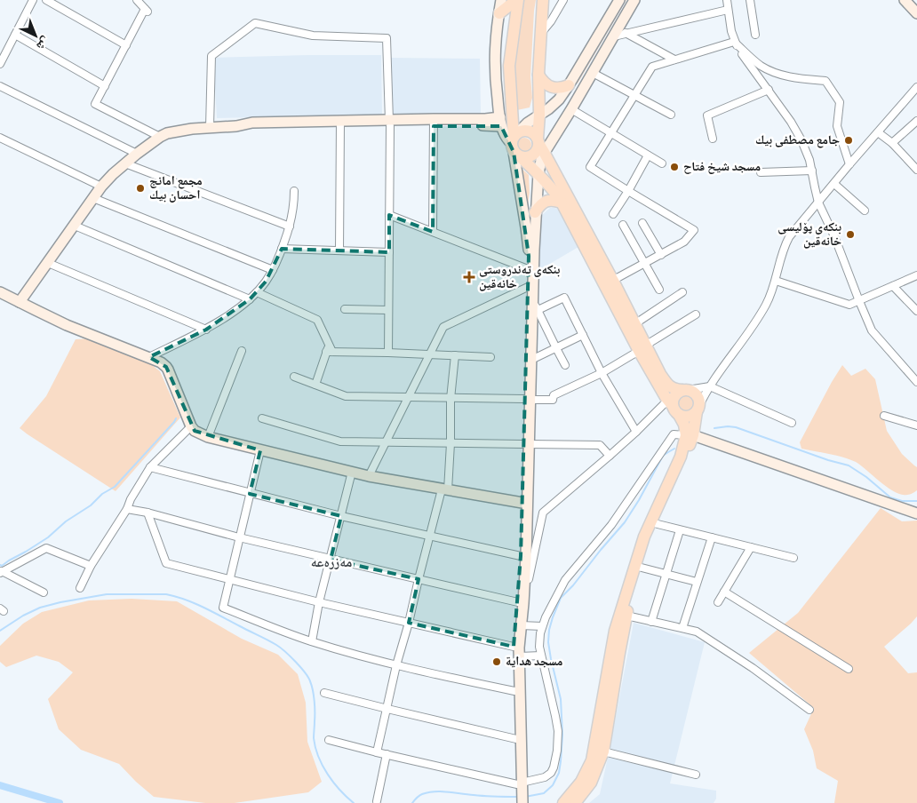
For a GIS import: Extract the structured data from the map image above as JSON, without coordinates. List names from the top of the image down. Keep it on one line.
{"districts":["مەزرەعە"],"places":{"other":["جامع مصطفى بيك","مسجد شيخ فتاح","مجمع امانج احسان بيك","بنکەی پۆلیسی خانەقین","مسجد هداية"],"health":["بنکەی تەندروستی خانەقین"]},"north":"bottom right"}
